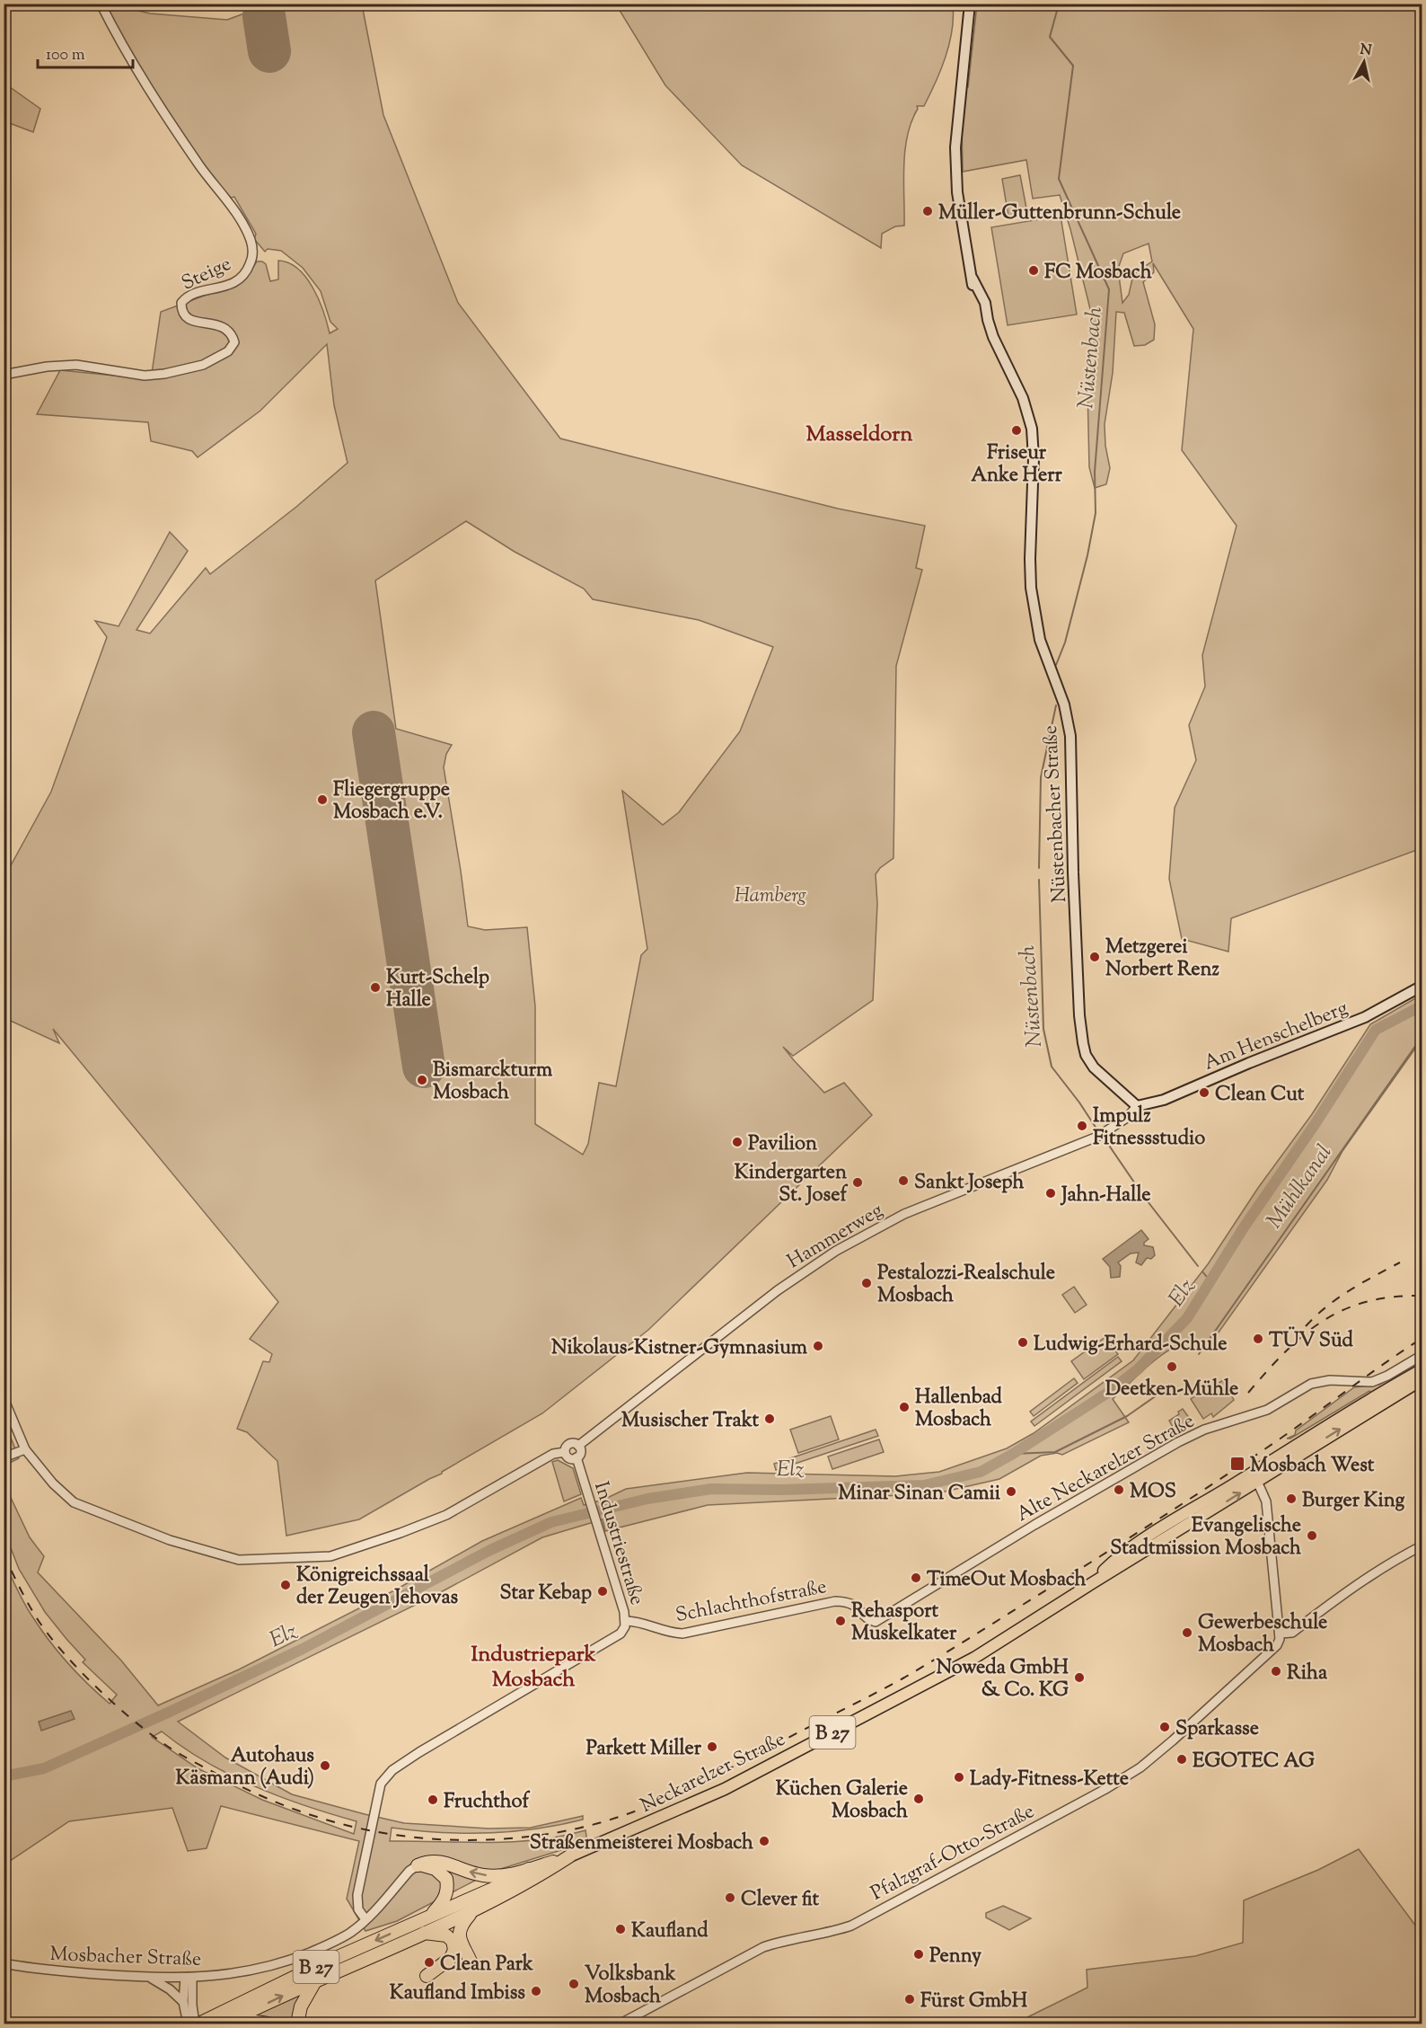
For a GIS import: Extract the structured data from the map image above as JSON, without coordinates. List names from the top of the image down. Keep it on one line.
{"streets":{"highway":["B 27"],"main road":["Nüstenbacher Straße","Am Henschelberg","Neckarelzer Straße"],"street":["Steige","Hammerweg","Alte Neckarelzer Straße","Industriestraße","Schlachthofstraße","Pfalzgraf-Otto-Straße","Mosbacher Straße"]},"crossings":[["Nüstenbacher Straße","Am Henschelberg"],["Nüstenbacher Straße","Hammerweg"],["Am Henschelberg","Hammerweg"],["Hammerweg","Industriestraße"],["Alte Neckarelzer Straße","Schlachthofstraße"],["Industriestraße","Schlachthofstraße"],["Industriestraße","Mosbacher Straße"],["B 27","Neckarelzer Straße"]],"districts":["Masseldorn","Industriepark Mosbach"],"water":["Nüstenbach","Mühlkanal","Elz"],"parks":["Hamberg"],"places":{"other":["Müller-Guttenbrunn-Schule","FC Mosbach","Friseur Anke Herr","Fliegergruppe Mosbach e.V.","Metzgerei Norbert Renz","Kurt-Schelp Halle","Bismarckturm Mosbach","Clean Cut","Impulz Fitnessstudio","Pavilion","Sankt Joseph","Kindergarten St. Josef","Jahn-Halle","Pestalozzi-Realschule Mosbach","TÜV Süd","Ludwig-Erhard-Schule","Nikolaus-Kistner-Gymnasium","Deetken-Mühle","Hallenbad Mosbach","Musischer Trakt","MOS","Minar Sinan Camii","Burger King","Evangelische Stadtmission Mosbach","TimeOut Mosbach","Königreichssaal der Zeugen Jehovas","Star Kebap","Rehasport Muskelkater","Gewerbeschule Mosbach","Riha","Noweda GmbH & Co. KG","Sparkasse","Parkett Miller","EGOTEC AG","Autohaus Käsmann (Audi)","Lady-Fitness-Kette","Küchen Galerie Mosbach","Fruchthof","Straßenmeisterei Mosbach","Clever fit","Kaufland","Penny","Clean Park","Volksbank Mosbach","Kaufland Imbiss","Fürst GmbH"],"transit":["Mosbach West"]},"scale_bar":"100 m","north":"top"}
